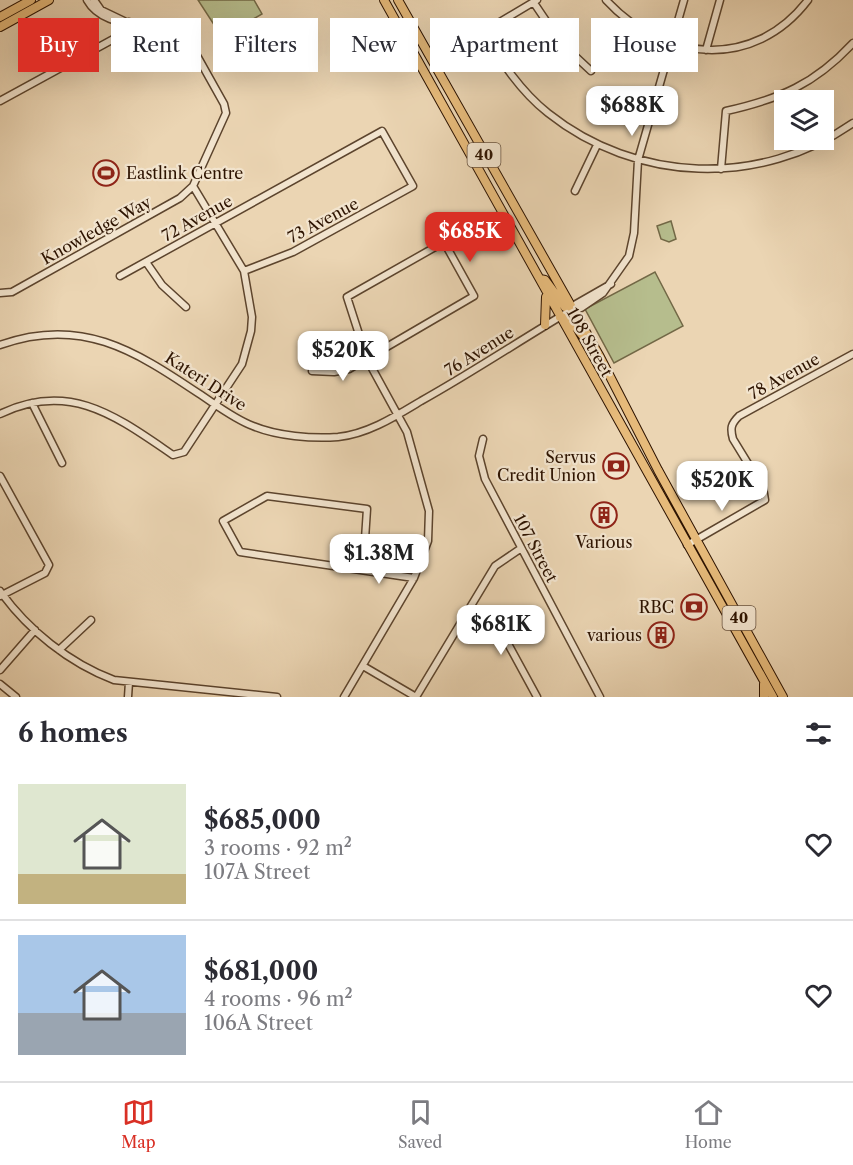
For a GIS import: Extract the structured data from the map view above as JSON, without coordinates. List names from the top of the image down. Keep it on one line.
{"streets":{"main road":["40","108 Street"],"street":["72 Avenue","73 Avenue","Knowledge Way","76 Avenue","78 Avenue","Kateri Drive","107 Street"]},"crossings":[["72 Avenue","73 Avenue"],["108 Street","76 Avenue"],["108 Street","78 Avenue"],["76 Avenue","Kateri Drive"]],"places":{"sports":["Eastlink Centre"],"bank":["Servus Credit Union","RBC"],"building":["Various","various"]},"page":{"chip":["Buy","Rent","Filters","New","Apartment","House"],"price":["$688K","$685K","$520K","$520K","$1.38M","$681K"],"heading":"6 homes","list":[{"name":"$685,000","note":"3 rooms · 92 m² · 107A Street"},{"name":"$681,000","note":"4 rooms · 96 m² · 106A Street"}],"tabs":["Map","Saved","Home"]}}
